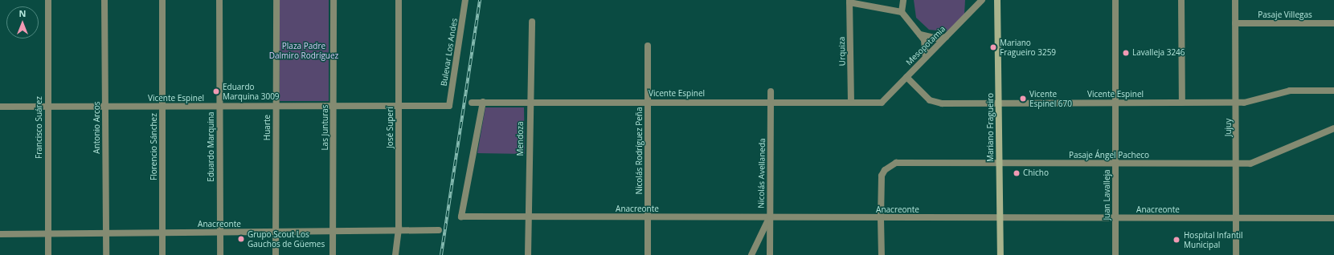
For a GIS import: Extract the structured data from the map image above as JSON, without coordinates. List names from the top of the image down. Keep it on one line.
{"streets":{"main road":["Mariano Fragueiro"],"street":["Pasaje Villegas","Mesopotamia","Urquiza","Bulevar Los Andes","Vicente Espinel","Francisco Suárez","Antonio Arcos","Huarte","Las Junturas","José Superí","Jujuy","Mendoza","Florencio Sánchez","Eduardo Marquina","Nicolás Rodríguez Peña","Pasaje Ángel Pacheco","Nicolás Avellaneda","Juan Lavalleja","Anacreonte"]},"crossings":[["Pasaje Villegas","Jujuy"],["Mesopotamia","Vicente Espinel"],["Urquiza","Vicente Espinel"],["Bulevar Los Andes","Vicente Espinel"],["Vicente Espinel","Francisco Suárez"],["Vicente Espinel","Antonio Arcos"],["Vicente Espinel","Huarte"],["Vicente Espinel","Las Junturas"],["Vicente Espinel","José Superí"],["Vicente Espinel","Mariano Fragueiro"],["Vicente Espinel","Jujuy"],["Vicente Espinel","Mendoza"],["Vicente Espinel","Florencio Sánchez"],["Vicente Espinel","Eduardo Marquina"],["Vicente Espinel","Nicolás Rodríguez Peña"],["Vicente Espinel","Nicolás Avellaneda"],["Vicente Espinel","Juan Lavalleja"],["Vicente Espinel","Anacreonte"],["Francisco Suárez","Anacreonte"],["Antonio Arcos","Anacreonte"],["Huarte","Anacreonte"],["Las Junturas","Anacreonte"],["José Superí","Anacreonte"],["Mariano Fragueiro","Pasaje Ángel Pacheco"],["Mariano Fragueiro","Anacreonte"],["Jujuy","Pasaje Ángel Pacheco"],["Jujuy","Anacreonte"],["Mendoza","Anacreonte"],["Florencio Sánchez","Anacreonte"],["Eduardo Marquina","Anacreonte"],["Nicolás Rodríguez Peña","Anacreonte"],["Pasaje Ángel Pacheco","Juan Lavalleja"],["Pasaje Ángel Pacheco","Anacreonte"],["Nicolás Avellaneda","Anacreonte"],["Juan Lavalleja","Anacreonte"]],"parks":["Plaza Padre Dalmiro Rodríguez"],"places":["Mariano Fragueiro 3259","Lavalleja 3246","Eduardo Marquina 3009","Vicente Espinel 670","Chicho","Grupo Scout Los Gauchos de Güemes","Hospital Infantil Municipal"],"north":"top"}
